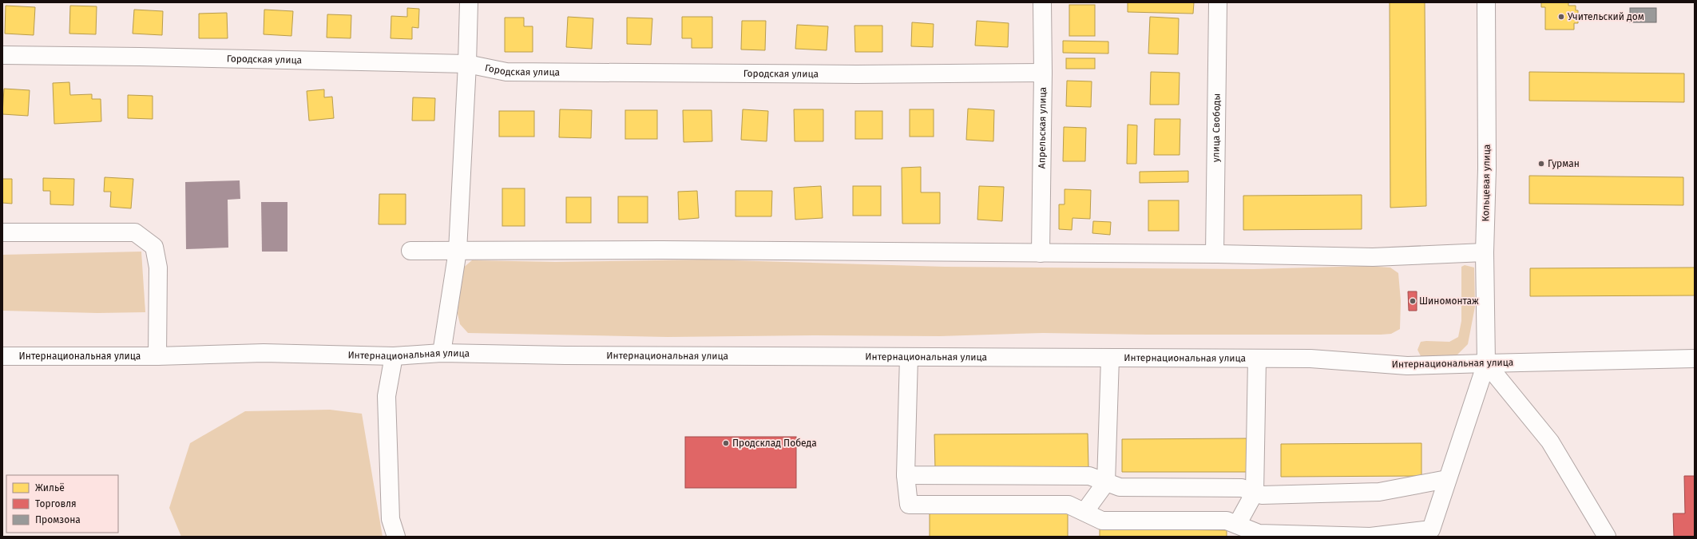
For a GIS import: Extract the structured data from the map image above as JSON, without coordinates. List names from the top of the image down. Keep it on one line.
{"streets":{"street":["Городская улица","Апрельская улица","улица Свободы","Кольцевая улица","Интернациональная улица"]},"crossings":[["Городская улица","Апрельская улица"],["Кольцевая улица","Интернациональная улица"]],"places":["Учительский дом","Гурман","Шиномонтаж","Продсклад Победа"],"legend":["Жильё","Торговля","Промзона"]}
